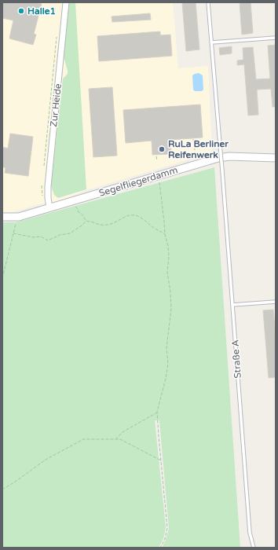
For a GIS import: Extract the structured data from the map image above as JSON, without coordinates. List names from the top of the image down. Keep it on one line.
{"streets":{"street":["Zur Heide","Segelfliegerdamm"],"lane":["Straße A"]},"crossings":[["Zur Heide","Segelfliegerdamm"]],"places":["Halle1","RuLa Berliner Reifenwerk"]}
